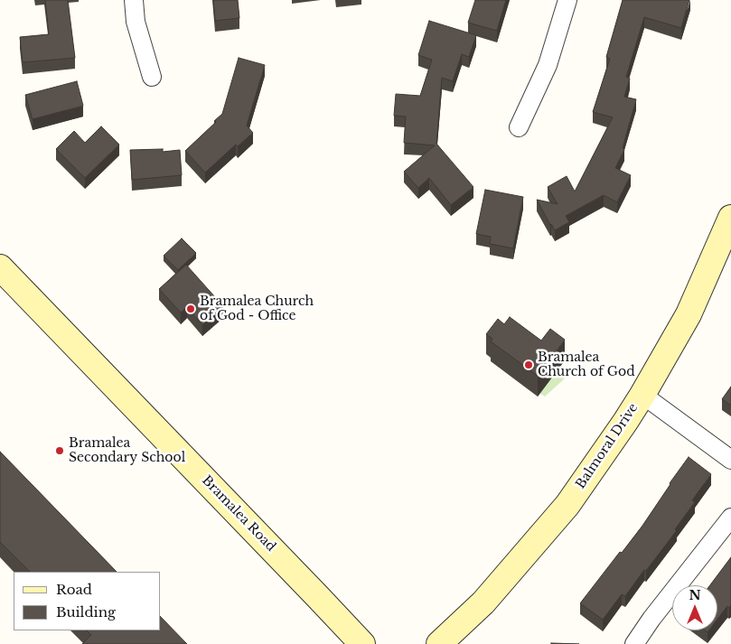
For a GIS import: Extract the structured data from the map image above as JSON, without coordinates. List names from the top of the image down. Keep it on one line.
{"streets":{"street":["Balmoral Drive","Bramalea Road"]},"places":["Bramalea Church of God - Office","Bramalea Church of God","Bramalea Secondary School"],"legend":["Road","Building"],"north":"top"}
